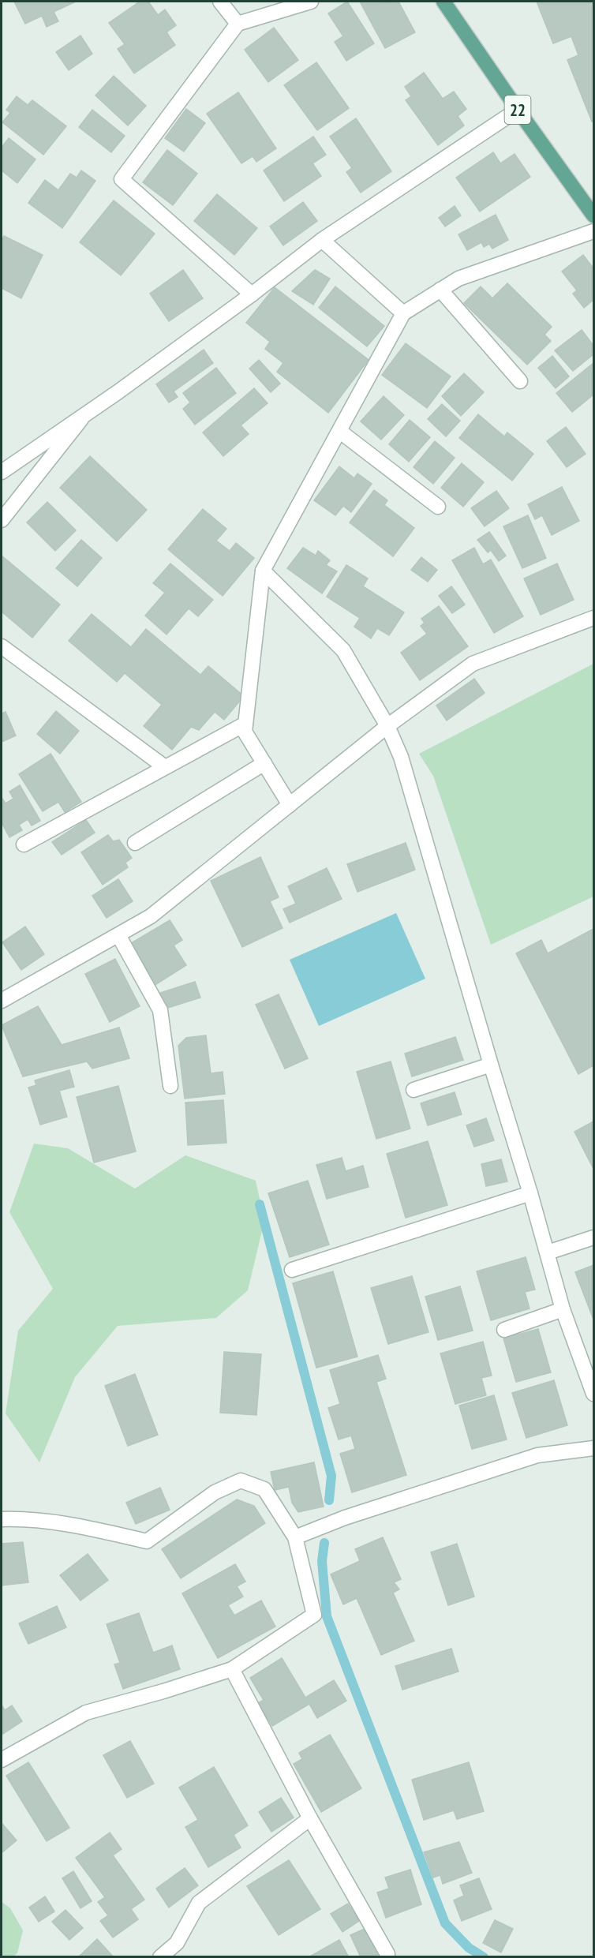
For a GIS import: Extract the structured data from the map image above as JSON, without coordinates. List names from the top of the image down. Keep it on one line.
{"streets":{"main road":["22"]}}
